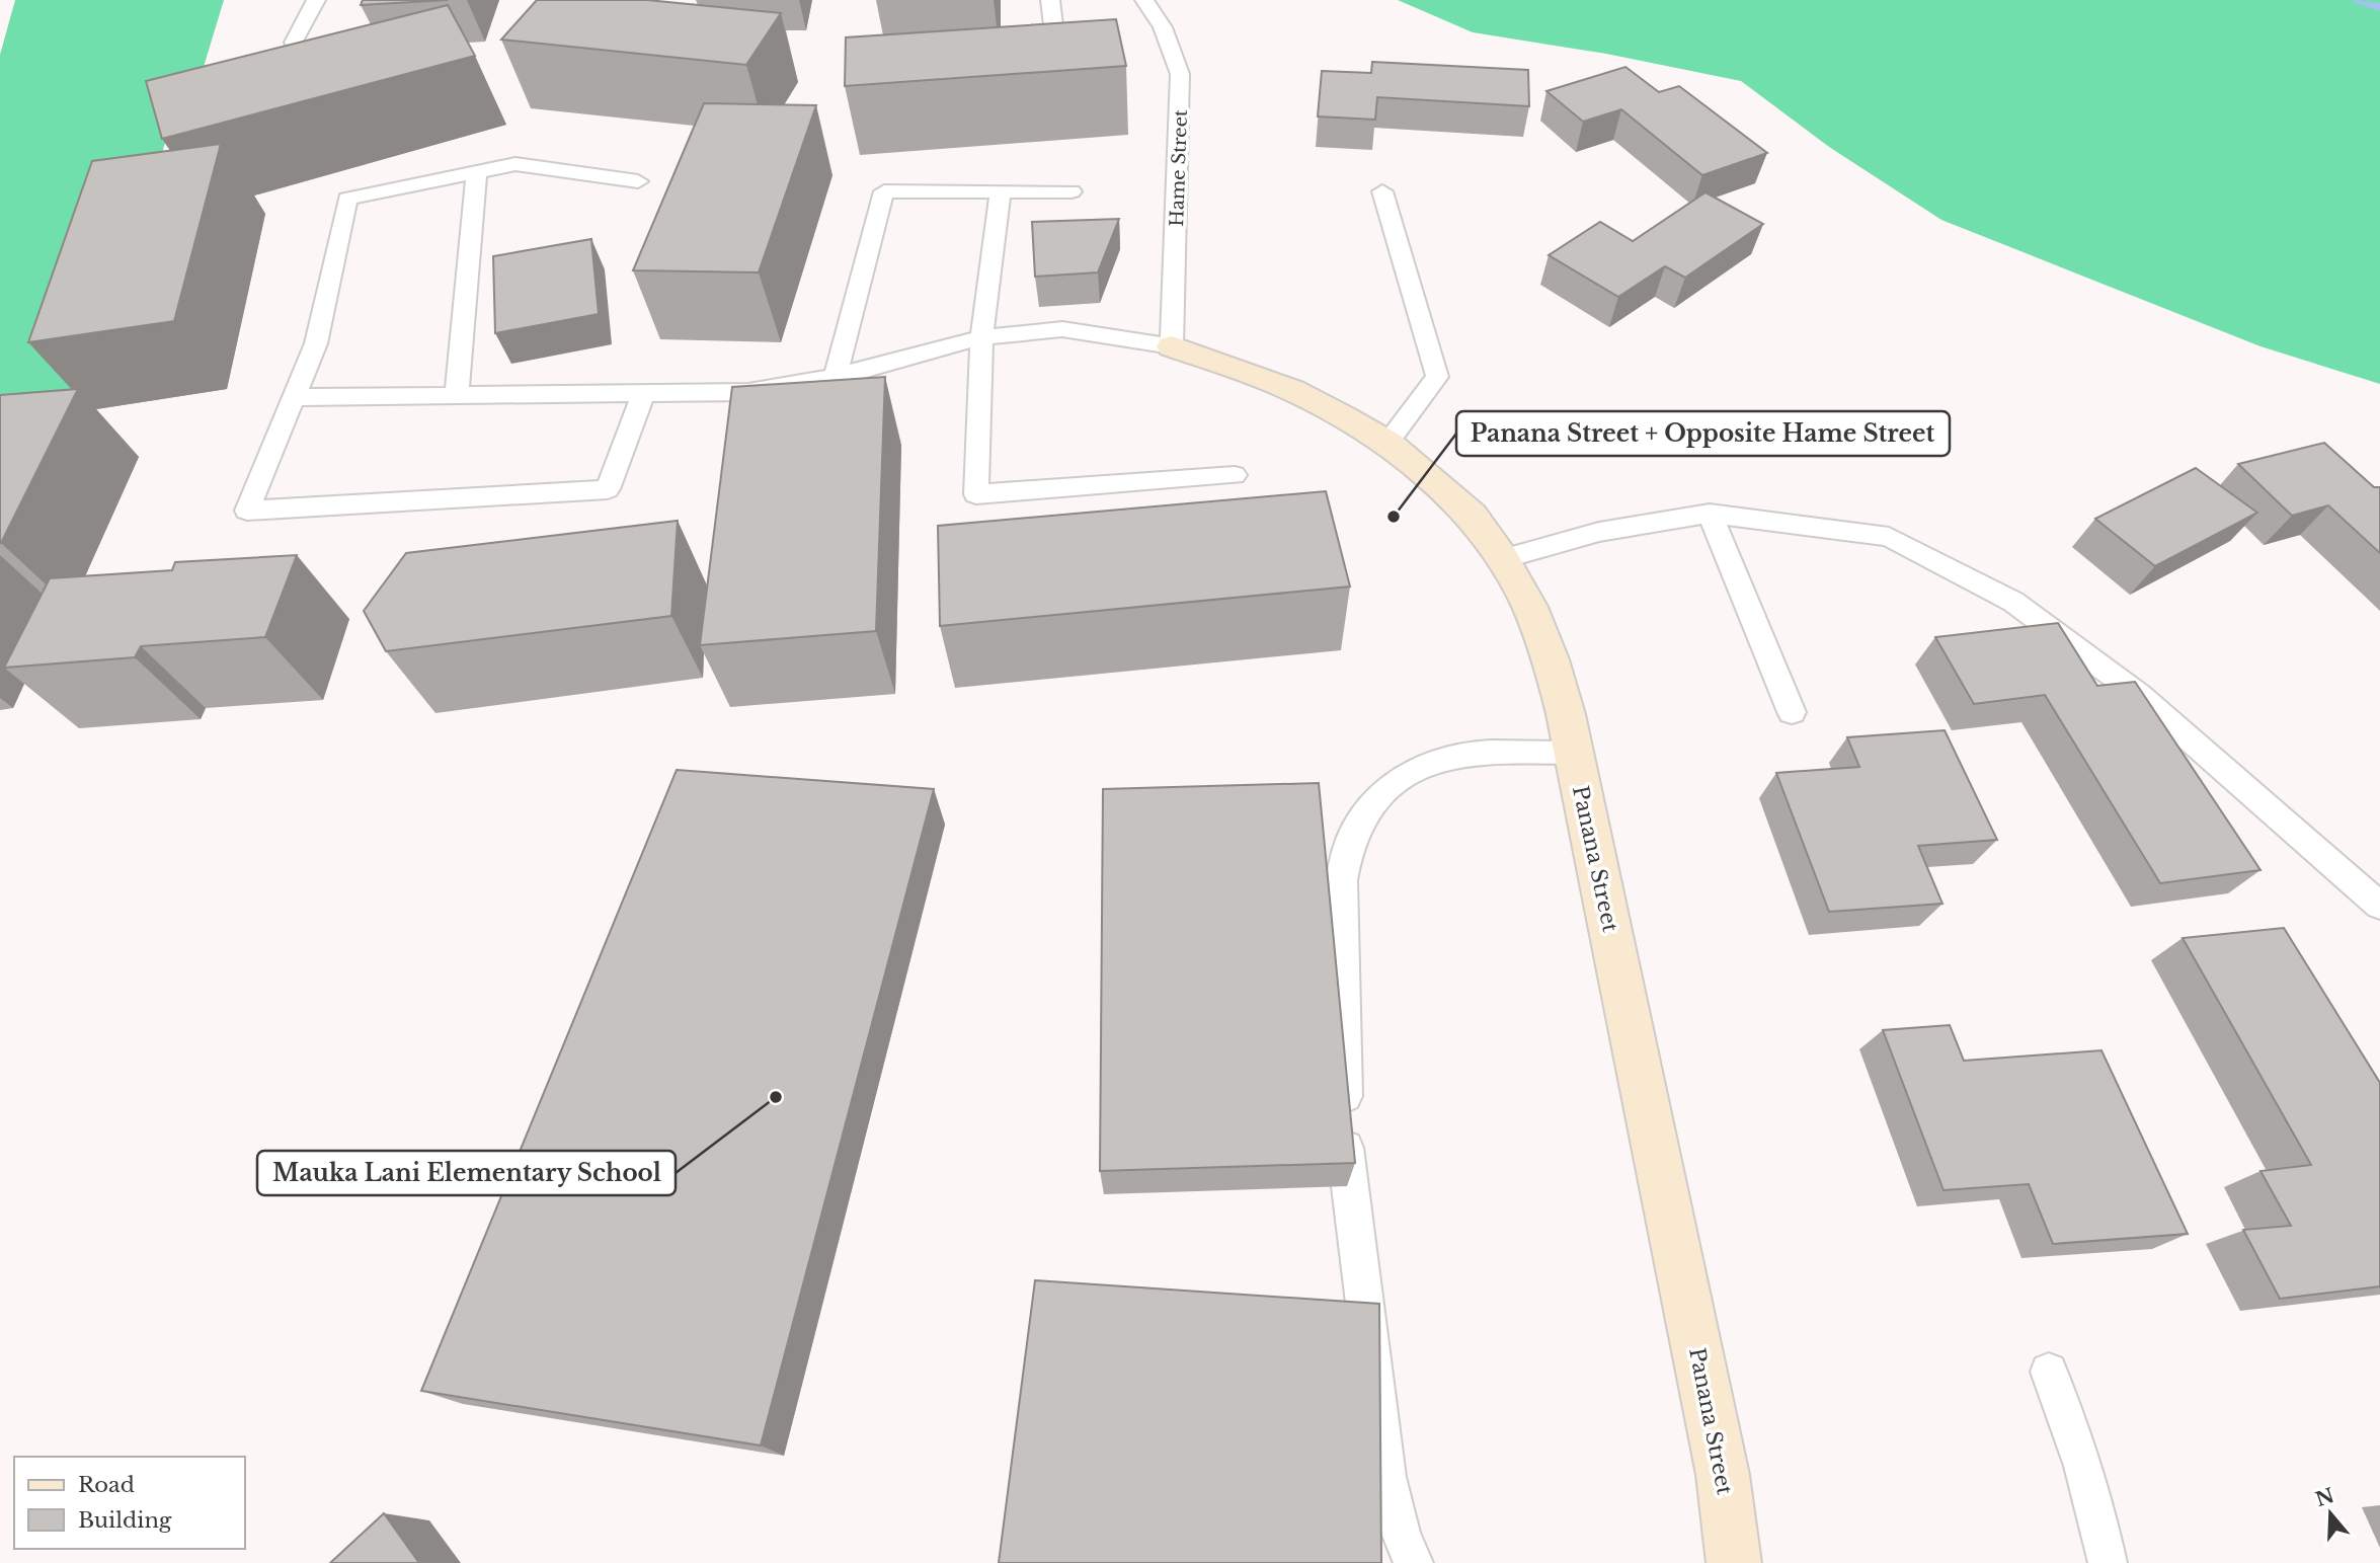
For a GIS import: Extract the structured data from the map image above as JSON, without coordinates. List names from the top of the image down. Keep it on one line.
{"streets":{"street":["Panana Street"],"lane":["Hame Street"]},"crossings":[["Hame Street","Panana Street"]],"places":["Panana Street + Opposite Hame Street","Mauka Lani Elementary School"],"legend":["Road","Building"],"north":"top"}
